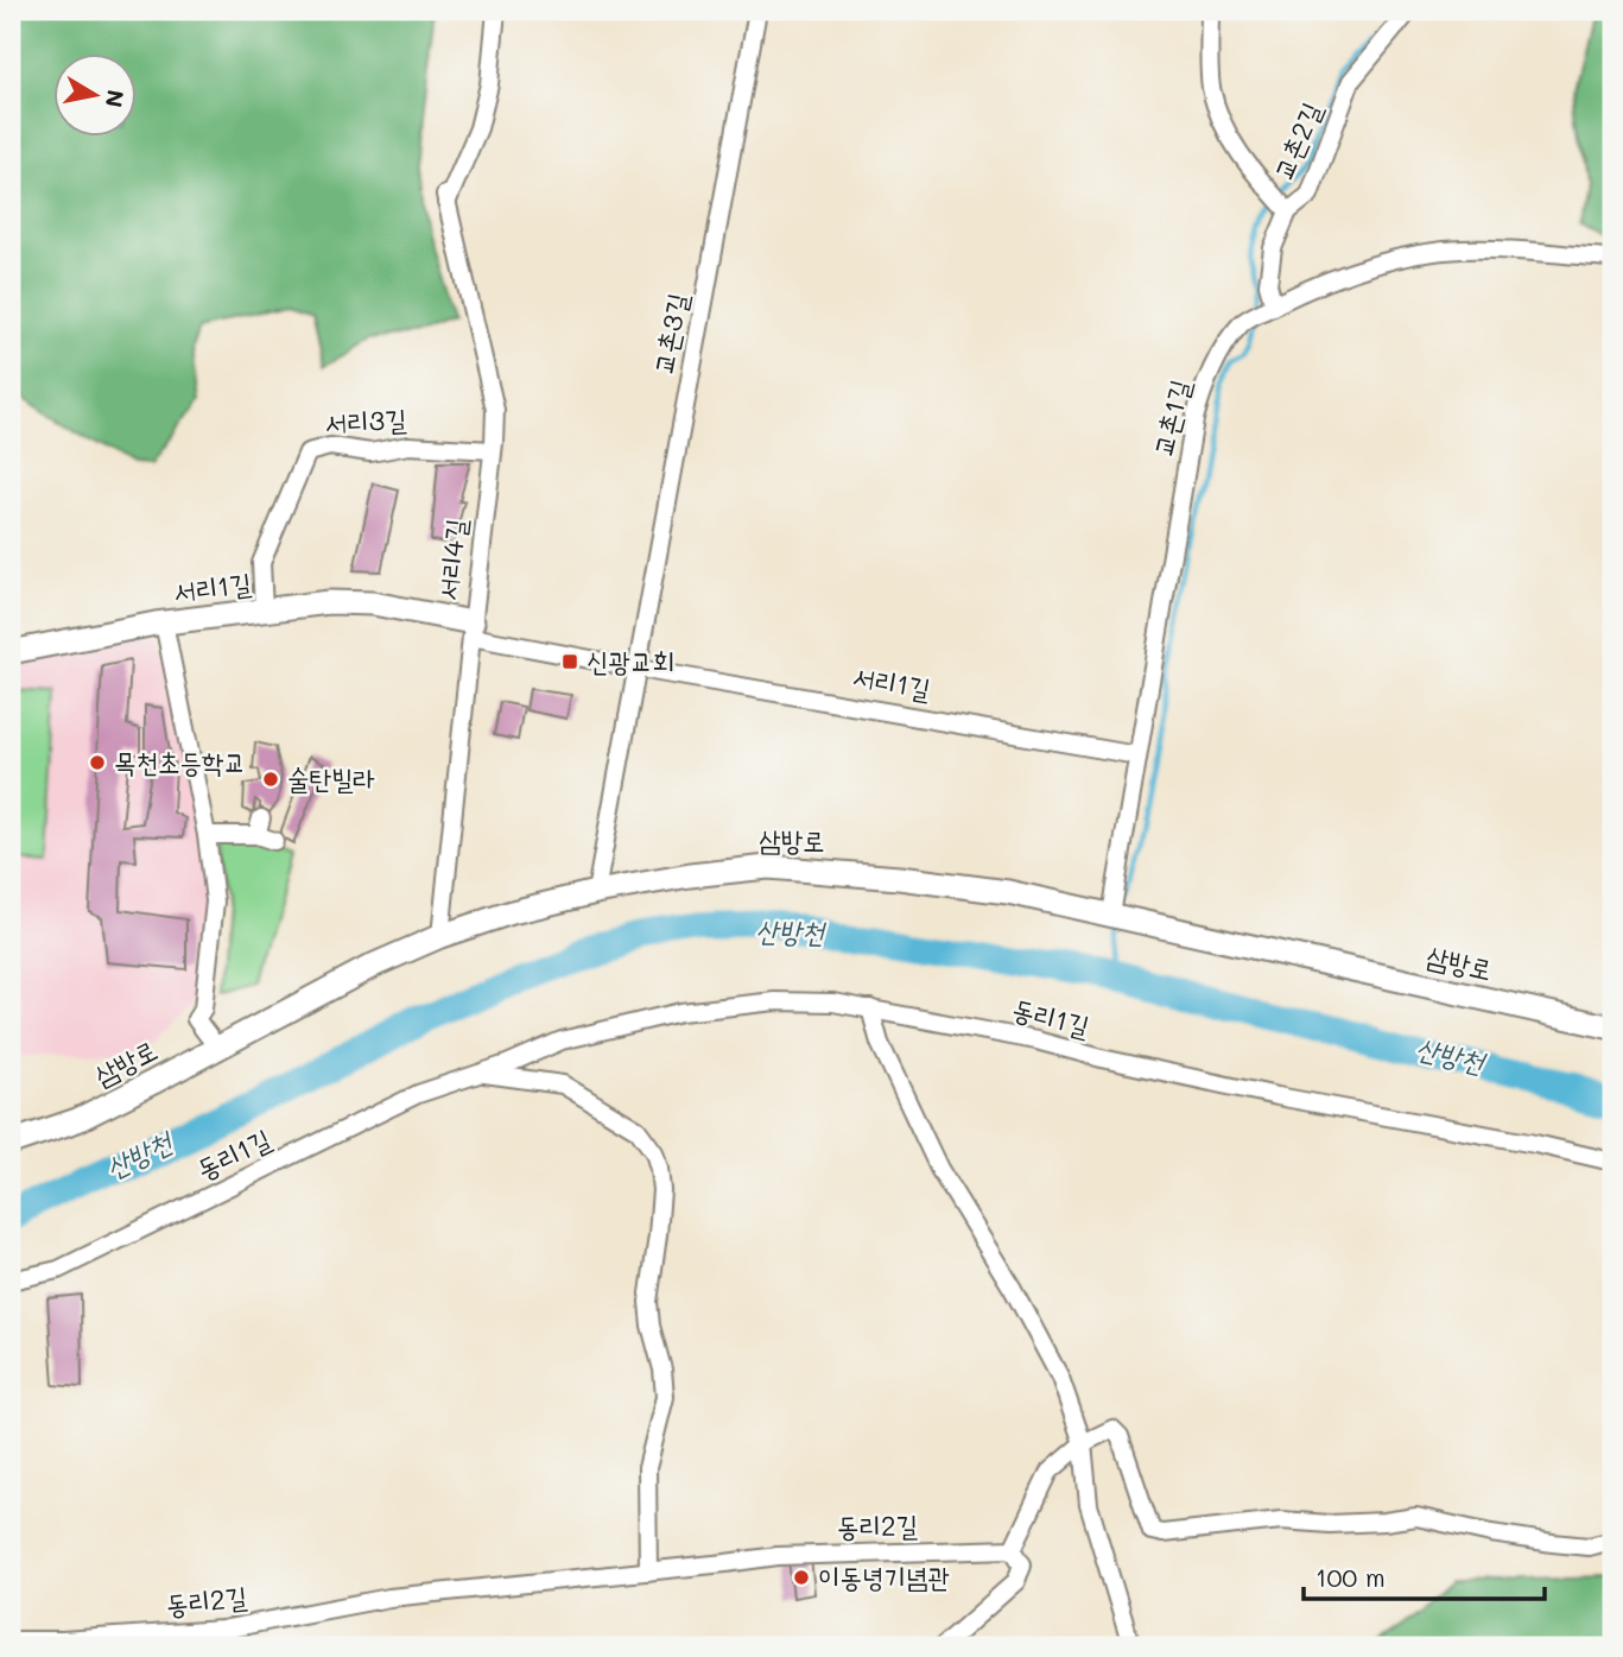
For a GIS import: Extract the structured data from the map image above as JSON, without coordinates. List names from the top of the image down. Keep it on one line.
{"streets":{"street":["교촌2길","교촌3길","교촌1길","서리3길","서리4길","서리1길","삼방로","동리1길","동리2길"]},"crossings":[["교촌2길","교촌1길"],["교촌3길","서리1길"],["교촌1길","서리1길"],["교촌1길","삼방로"],["서리3길","서리4길"],["서리3길","서리1길"],["서리4길","서리1길"],["서리4길","삼방로"],["동리1길","동리2길"]],"water":["산방천"],"places":{"transit":["신광교회"],"other":["목천초등학교","술탄빌라","이동녕기념관"]},"scale_bar":"100 m","north":"right"}
